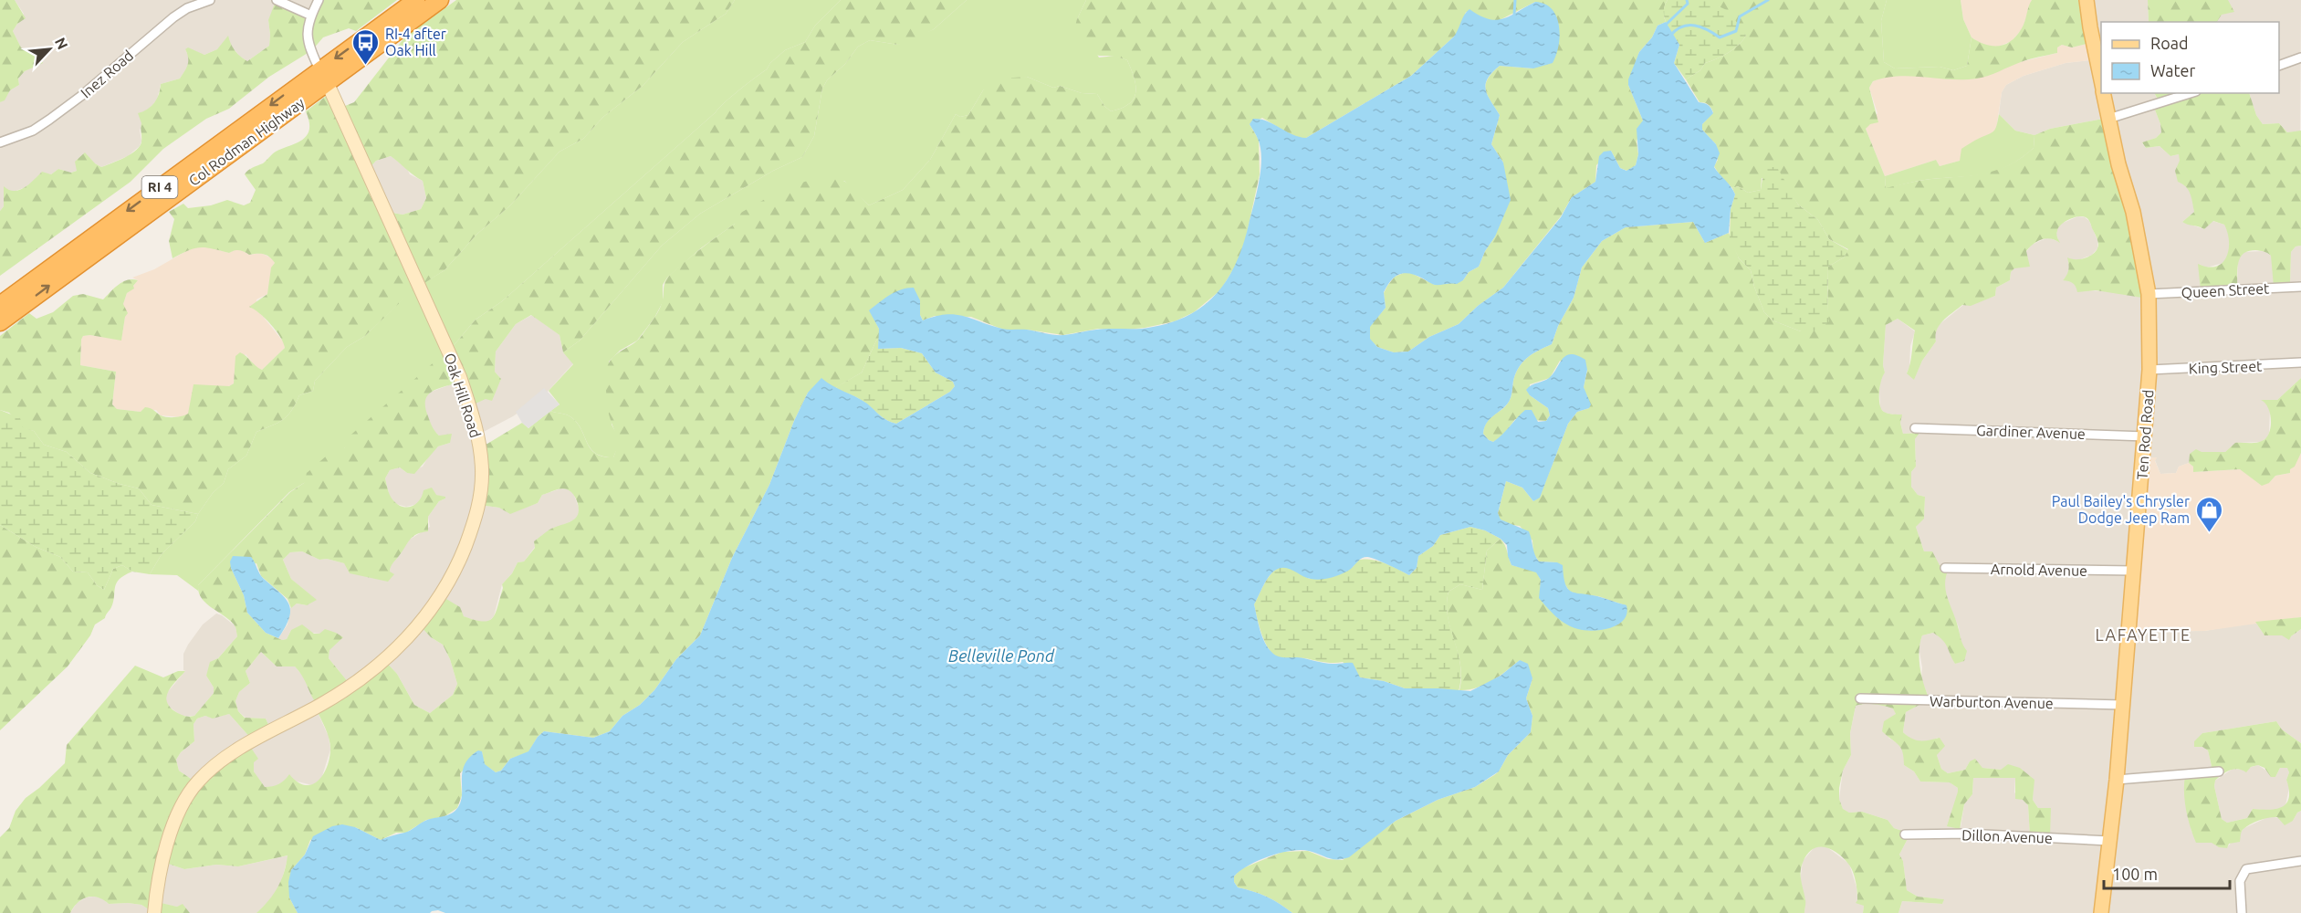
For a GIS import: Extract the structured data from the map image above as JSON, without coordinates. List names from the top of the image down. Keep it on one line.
{"streets":{"highway":["Col Rodman Highway","RI 4"],"main road":["Ten Rod Road"],"street":["Inez Road","Queen Street","King Street","Oak Hill Road","Gardiner Avenue","Arnold Avenue","Warburton Avenue","Dillon Avenue"]},"crossings":[["Col Rodman Highway","Oak Hill Road"],["Queen Street","Ten Rod Road"],["King Street","Ten Rod Road"],["Gardiner Avenue","Ten Rod Road"],["Ten Rod Road","Arnold Avenue"],["Ten Rod Road","Warburton Avenue"],["Ten Rod Road","Dillon Avenue"]],"districts":["LAFAYETTE"],"water":["Belleville Pond"],"places":{"bus stop":["RI-4 after Oak Hill"],"shop":["Paul Bailey's Chrysler Dodge Jeep Ram"]},"legend":["Road","Water"],"scale_bar":"100 m","north":"top right"}
